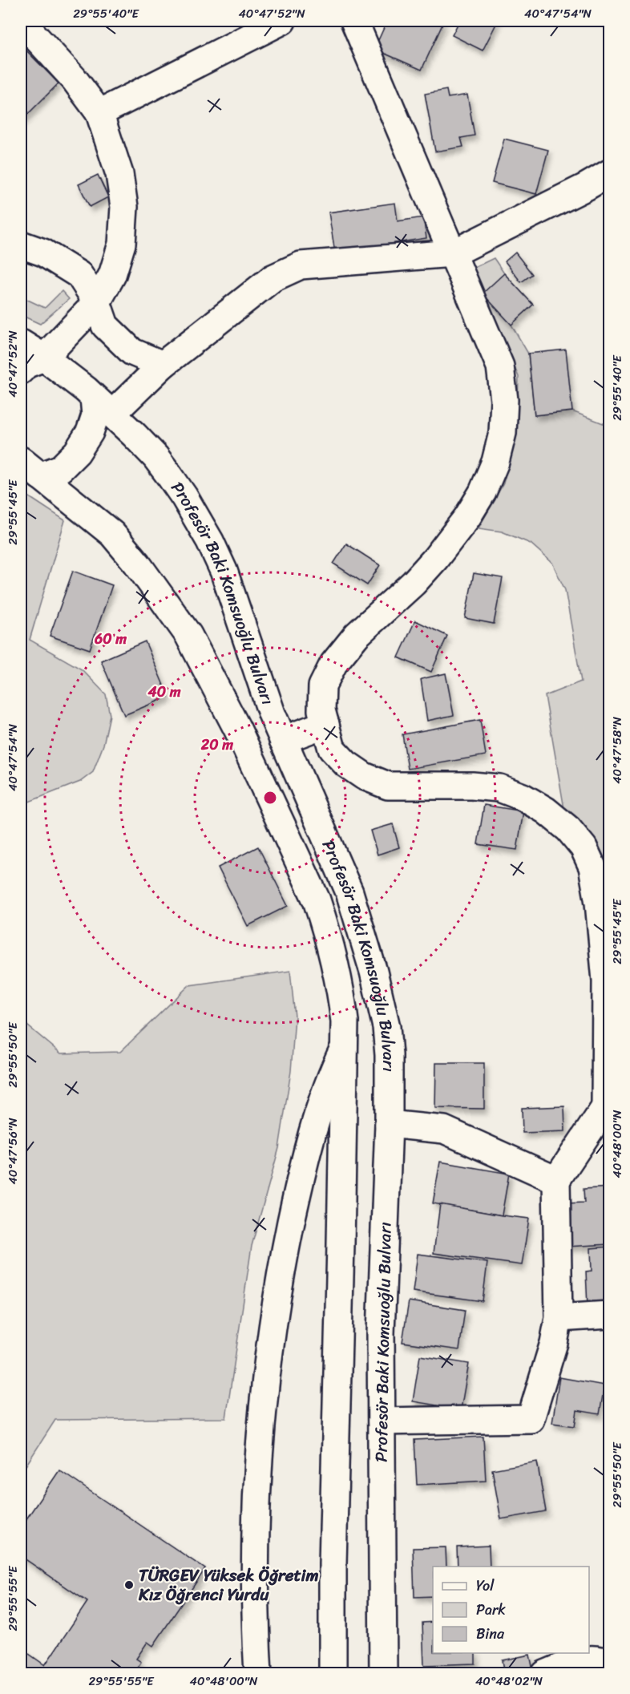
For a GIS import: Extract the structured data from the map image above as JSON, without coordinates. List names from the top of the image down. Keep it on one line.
{"streets":{"street":["Profesör Baki Komsuoğlu Bulvarı"]},"places":["TÜRGEV Yüksek Öğretim Kız Öğrenci Yurdu"],"legend":["Yol","Park","Bina"],"coordinates":["29°55'40\"E","40°47'52\"N","40°47'54\"N","29°55'45\"E","40°47'58\"N","29°55'50\"E","40°48'00\"N","40°47'56\"N","29°55'55\"E","40°48'02\"N"],"rings":["60 m","40 m","20 m"]}
